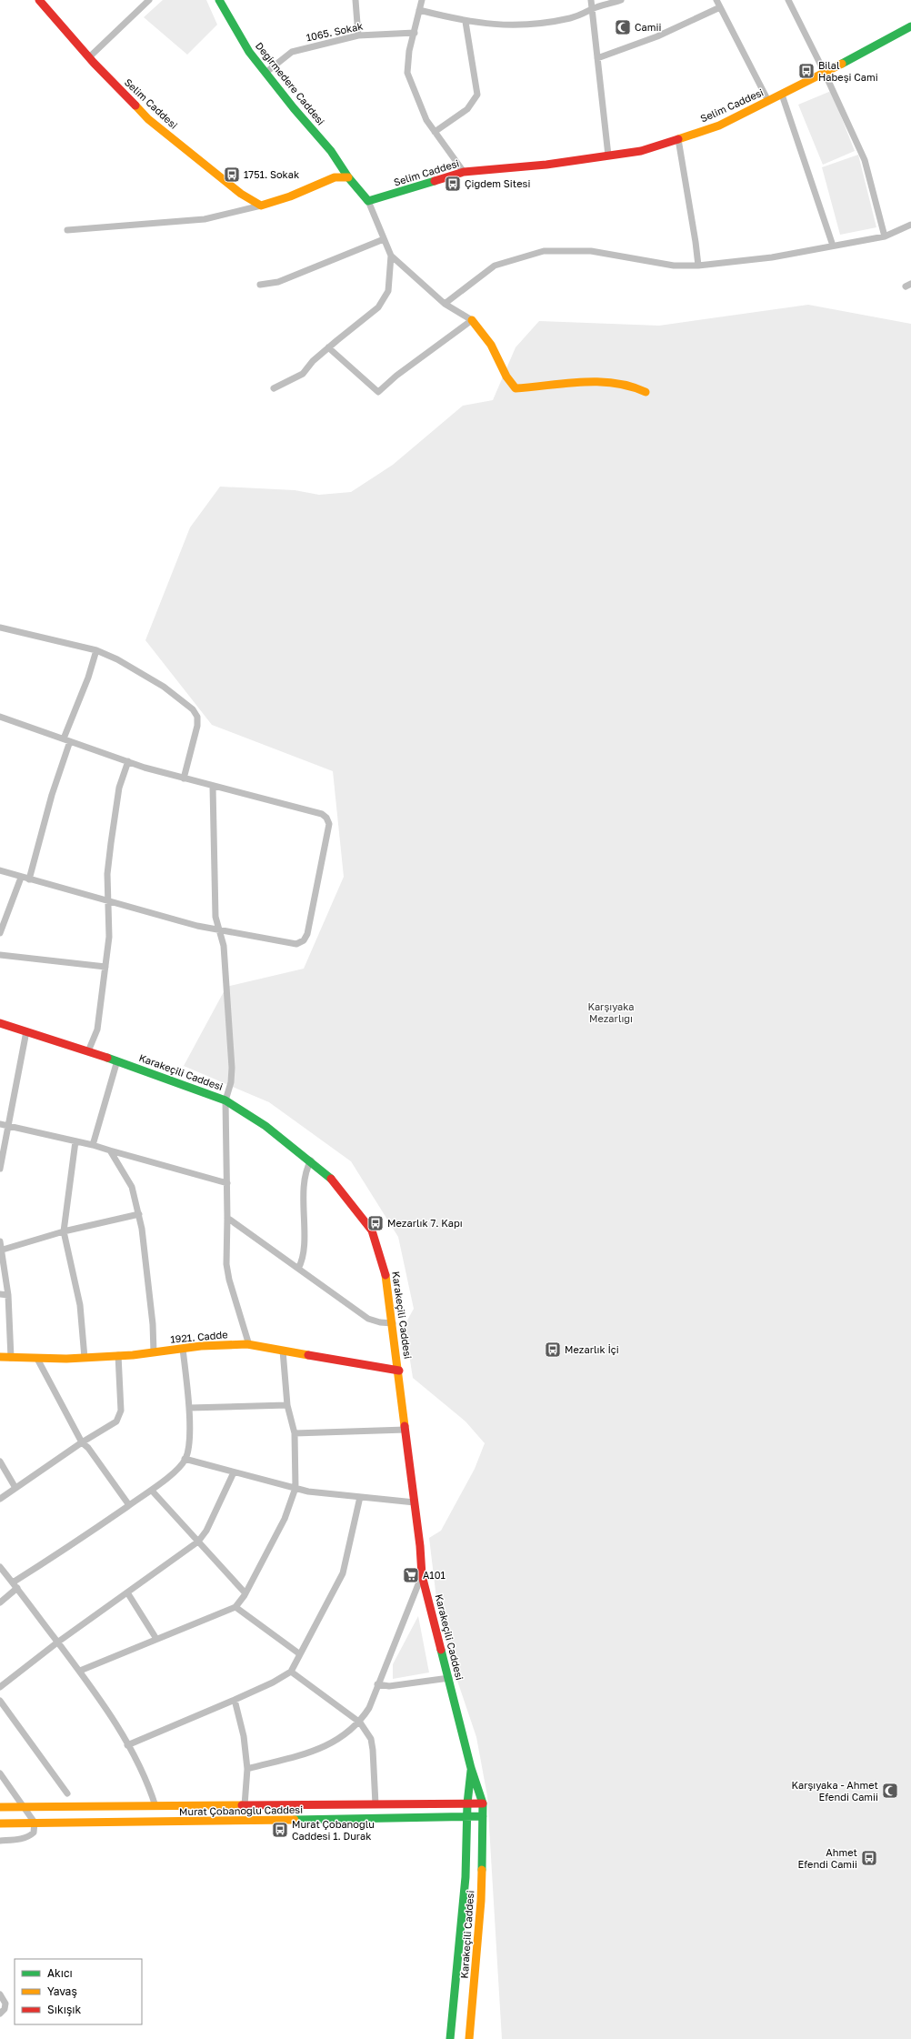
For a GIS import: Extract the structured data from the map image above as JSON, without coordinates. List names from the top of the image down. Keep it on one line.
{"streets":{"main road":["Değirmedere Caddesi","Selim Caddesi","Karakeçili Caddesi","1921. Cadde","Murat Çobanoğlu Caddesi"],"street":["1065. Sokak"]},"crossings":[["1065. Sokak","Değirmedere Caddesi"],["Karakeçili Caddesi","1921. Cadde"],["Karakeçili Caddesi","Murat Çobanoğlu Caddesi"]],"parks":["Karşıyaka Mezarlığı"],"places":{"mosque":["Camii","Karşıyaka - Ahmet Efendi Camii"],"bus stop":["Bilal Habeşi Cami","1751. Sokak","Çiğdem Sitesi","Mezarlık 7. Kapı","Mezarlık İçi","Murat Çobanoğlu Caddesi 1. Durak","Ahmet Efendi Camii"],"supermarket":["A101"]},"legend":["Akıcı","Yavaş","Sıkışık"]}
